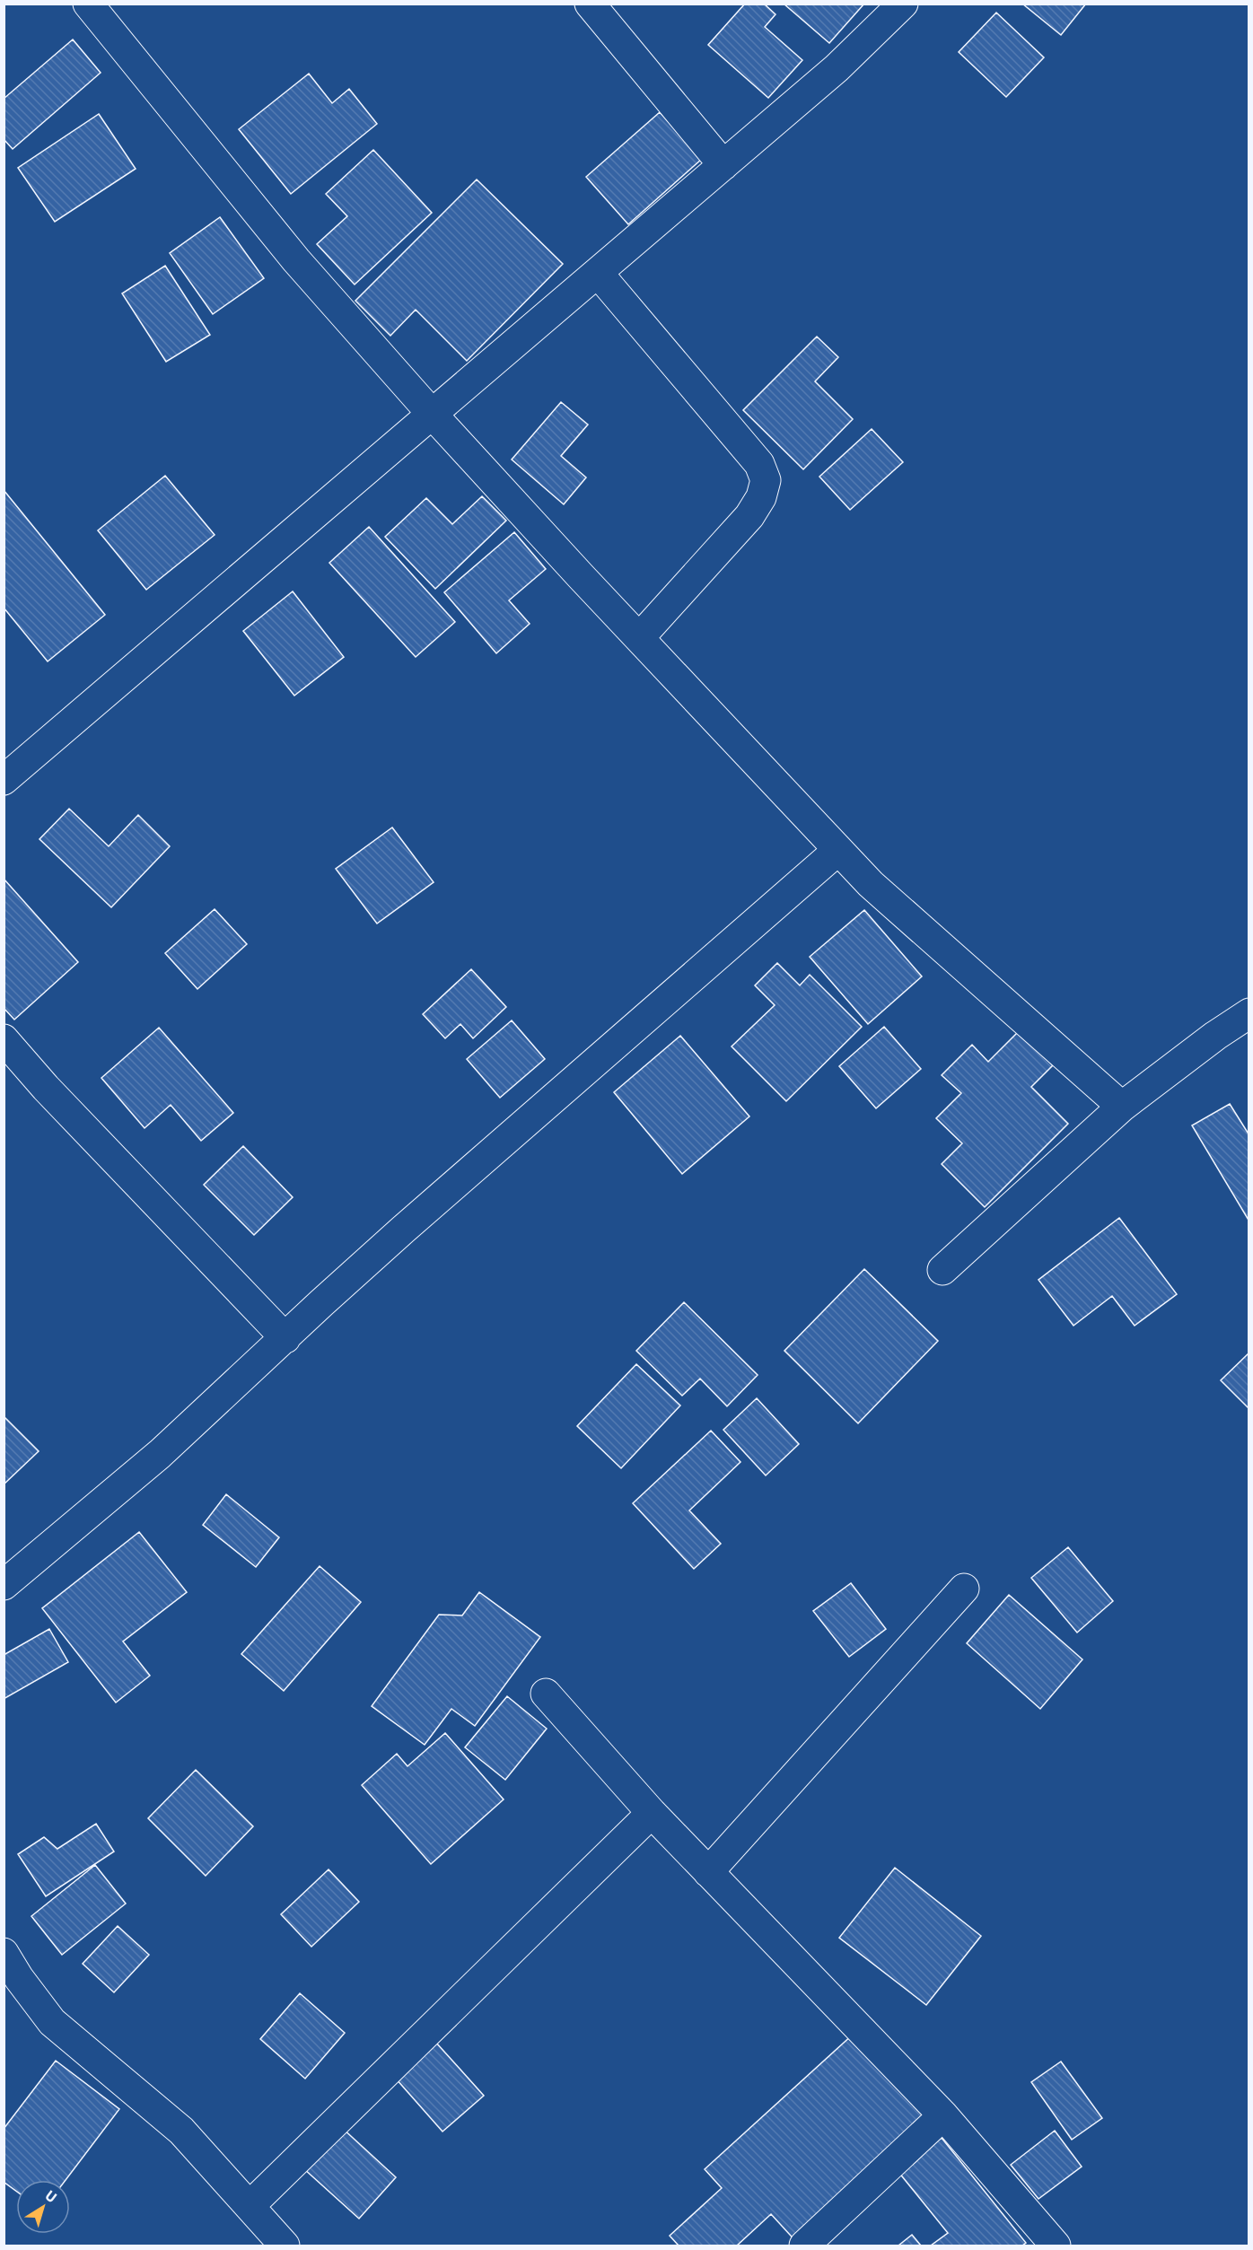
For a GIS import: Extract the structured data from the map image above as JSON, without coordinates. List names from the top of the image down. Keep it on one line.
{"north":"top right"}
